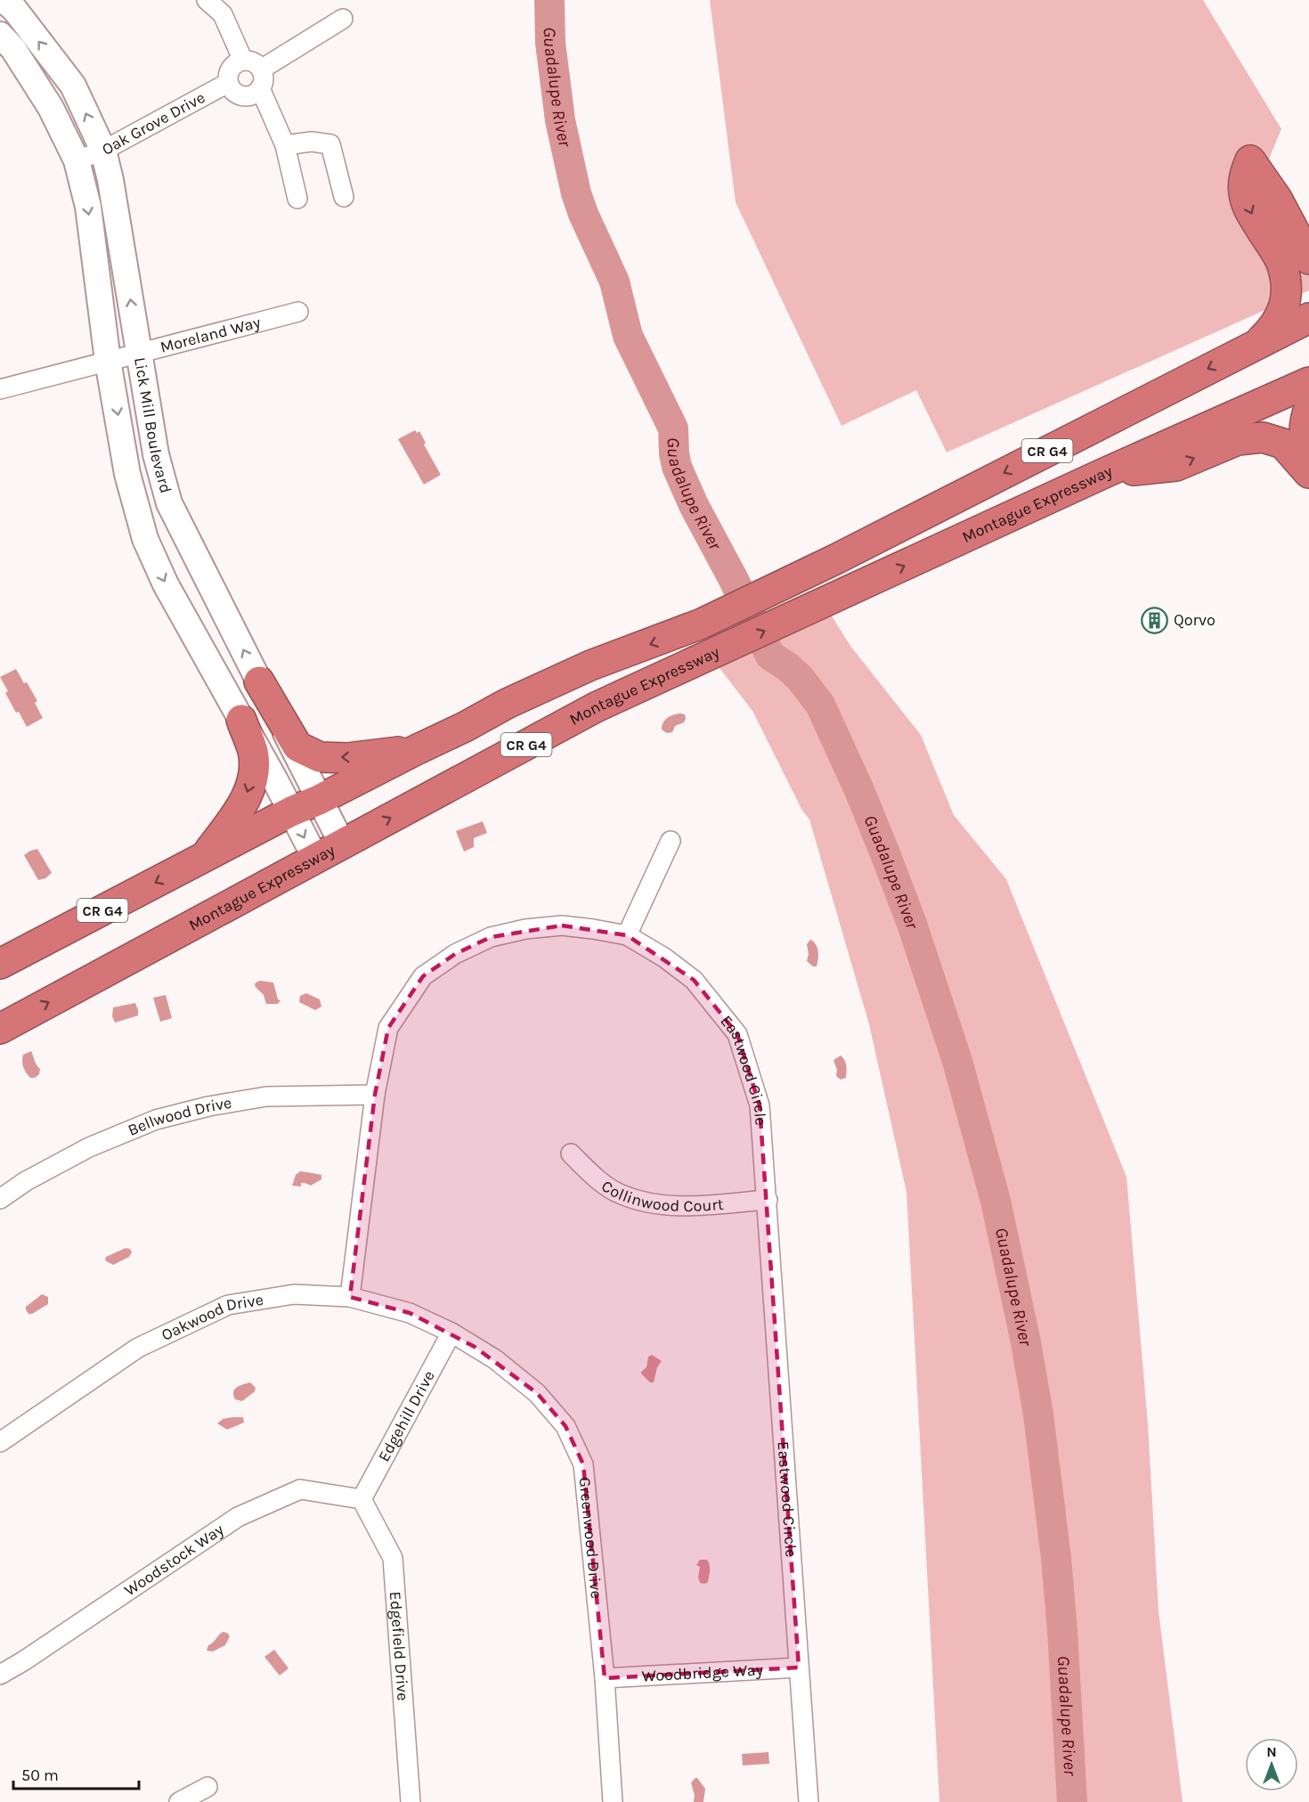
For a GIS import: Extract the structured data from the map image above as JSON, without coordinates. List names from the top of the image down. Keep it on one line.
{"streets":{"highway":["CR G4","Montague Expressway"],"main road":["Lick Mill Boulevard"],"street":["Oak Grove Drive","Moreland Way","Eastwood Circle","Bellwood Drive","Collinwood Court","Oakwood Drive","Edgehill Drive","Greenwood Drive","Woodstock Way","Edgefield Drive","Woodbridge Way"]},"crossings":[["Oak Grove Drive","Lick Mill Boulevard"],["Moreland Way","Lick Mill Boulevard"],["Lick Mill Boulevard","Montague Expressway"],["Eastwood Circle","Bellwood Drive"],["Eastwood Circle","Collinwood Court"],["Eastwood Circle","Oakwood Drive"],["Eastwood Circle","Woodbridge Way"],["Oakwood Drive","Edgehill Drive"],["Oakwood Drive","Greenwood Drive"],["Edgehill Drive","Greenwood Drive"],["Edgehill Drive","Woodstock Way"],["Edgehill Drive","Edgefield Drive"],["Greenwood Drive","Woodbridge Way"],["Woodstock Way","Edgefield Drive"]],"water":["Guadalupe River"],"places":{"building":["Qorvo"]},"scale_bar":"50 m","north":"top"}
